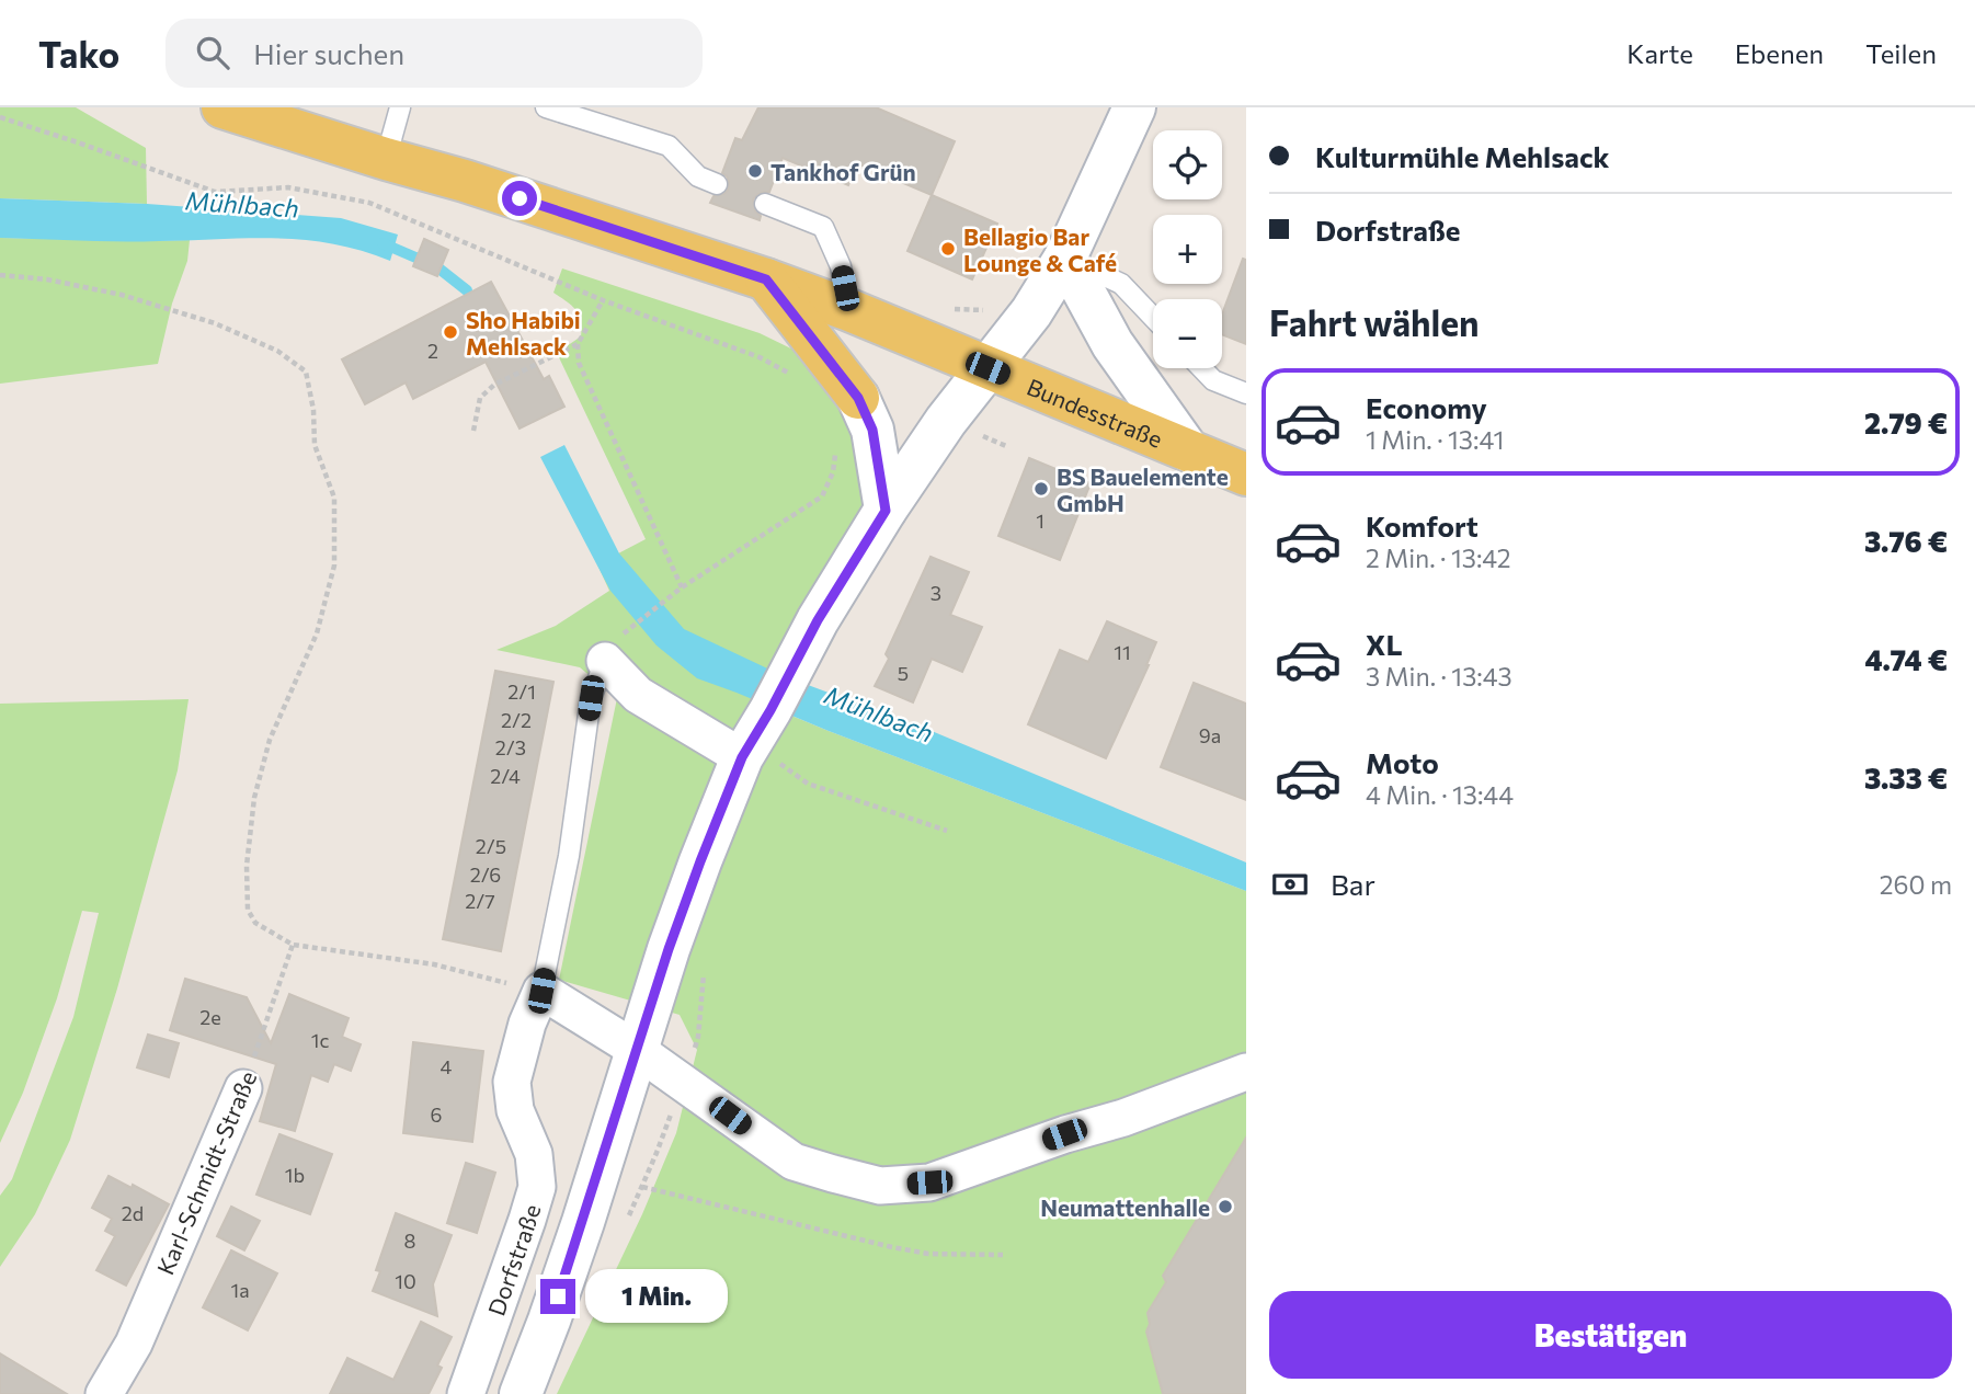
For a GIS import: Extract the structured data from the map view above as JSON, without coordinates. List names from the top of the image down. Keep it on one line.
{"streets":{"main road":["Bundesstraße"],"street":["Karl-Schmidt-Straße","Dorfstraße"]},"water":["Mühlbach"],"places":["Tankhof Grün","Bellagio Bar Lounge & Café","Sho Habibi Mehlsack","BS Bauelemente GmbH","Neumattenhalle"],"house_numbers":["2","1","3","11","5","2/1","2/2","9a","2/3","2/4","2/5","2/6","2/7","2e","1c","4","6","1b","2d","8","10","1a"],"page":{"header":"Tako","search":"Hier suchen","nav":["Karte","Ebenen","Teilen"],"banner":["Kulturmühle Mehlsack","Dorfstraße"],"map_buttons":["+","−"],"heading":"Fahrt wählen","list":[{"name":"Economy","note":"1 Min. · 13:41","value":"2.79 €"},{"name":"Komfort","note":"2 Min. · 13:42","value":"3.76 €"},{"name":"XL","note":"3 Min. · 13:43","value":"4.74 €"},{"name":"Moto","note":"4 Min. · 13:44","value":"3.33 €"}],"pay":["Bar","260 m"],"bubble":"1 Min.","buttons":"Bestätigen"}}
